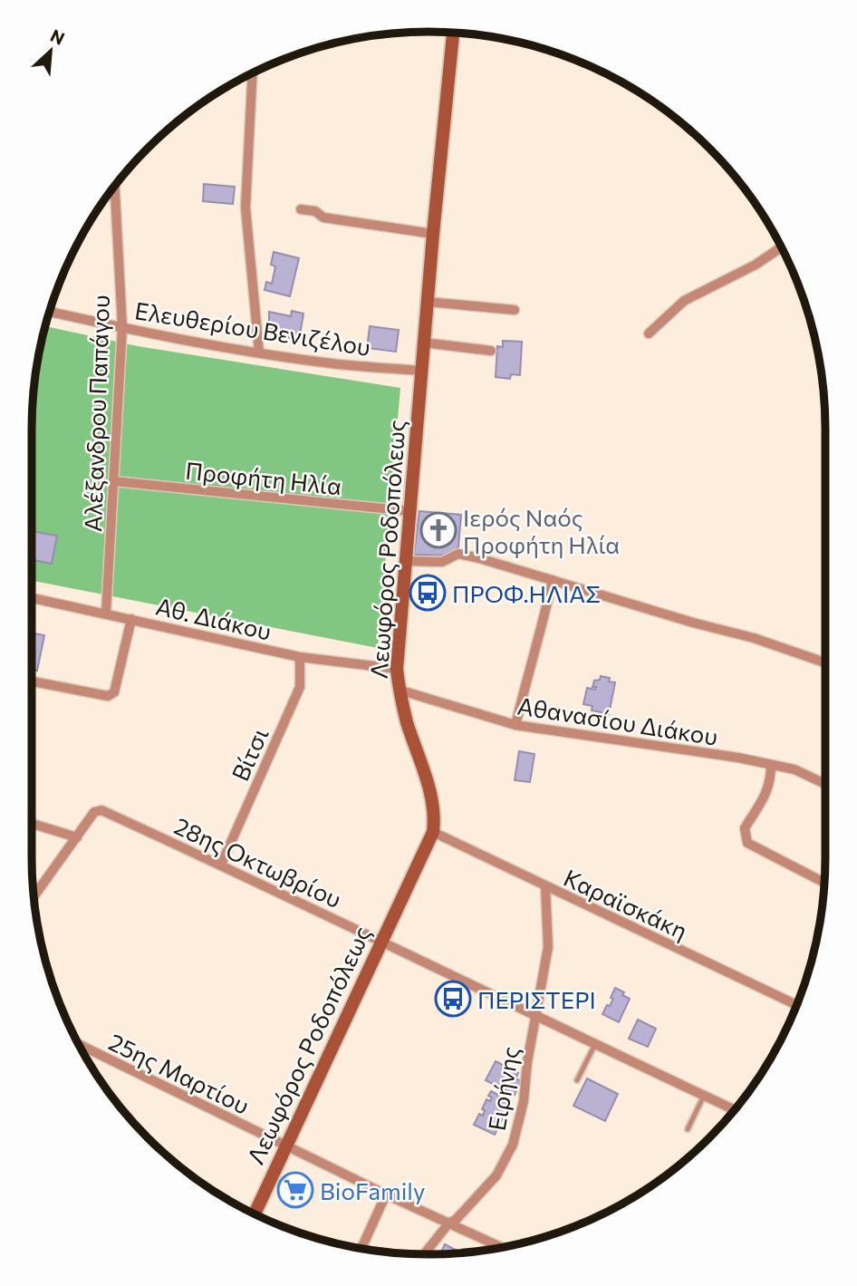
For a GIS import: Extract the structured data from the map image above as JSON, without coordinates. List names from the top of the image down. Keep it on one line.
{"streets":{"street":["Ελευθερίου Βενιζέλου","Αλέξανδρου Παπάγου","Προφήτη Ηλία","Λεωφόρος Ροδοπόλεως","Αθ. Διάκου","Αθανασίου Διάκου","Βίτσι","28ης Οκτωβρίου","Καραϊσκάκη","25ης Μαρτίου","Ειρήνης"]},"crossings":[["Ελευθερίου Βενιζέλου","Αλέξανδρου Παπάγου"],["Ελευθερίου Βενιζέλου","Λεωφόρος Ροδοπόλεως"],["Αλέξανδρου Παπάγου","Προφήτη Ηλία"],["Αλέξανδρου Παπάγου","Αθ. Διάκου"],["Προφήτη Ηλία","Λεωφόρος Ροδοπόλεως"],["Λεωφόρος Ροδοπόλεως","Αθ. Διάκου"],["Λεωφόρος Ροδοπόλεως","Αθανασίου Διάκου"],["Λεωφόρος Ροδοπόλεως","28ης Οκτωβρίου"],["Λεωφόρος Ροδοπόλεως","Καραϊσκάκη"],["Λεωφόρος Ροδοπόλεως","25ης Μαρτίου"],["Αθ. Διάκου","Βίτσι"],["Βίτσι","28ης Οκτωβρίου"],["28ης Οκτωβρίου","Ειρήνης"],["Καραϊσκάκη","Ειρήνης"],["25ης Μαρτίου","Ειρήνης"]],"places":{"church":["Ιερός Ναός Προφήτη Ηλία"],"bus stop":["ΠΡΟΦ.ΗΛΙΑΣ","ΠΕΡΙΣΤΕΡΙ"],"supermarket":["BioFamily"]},"north":"top right"}
